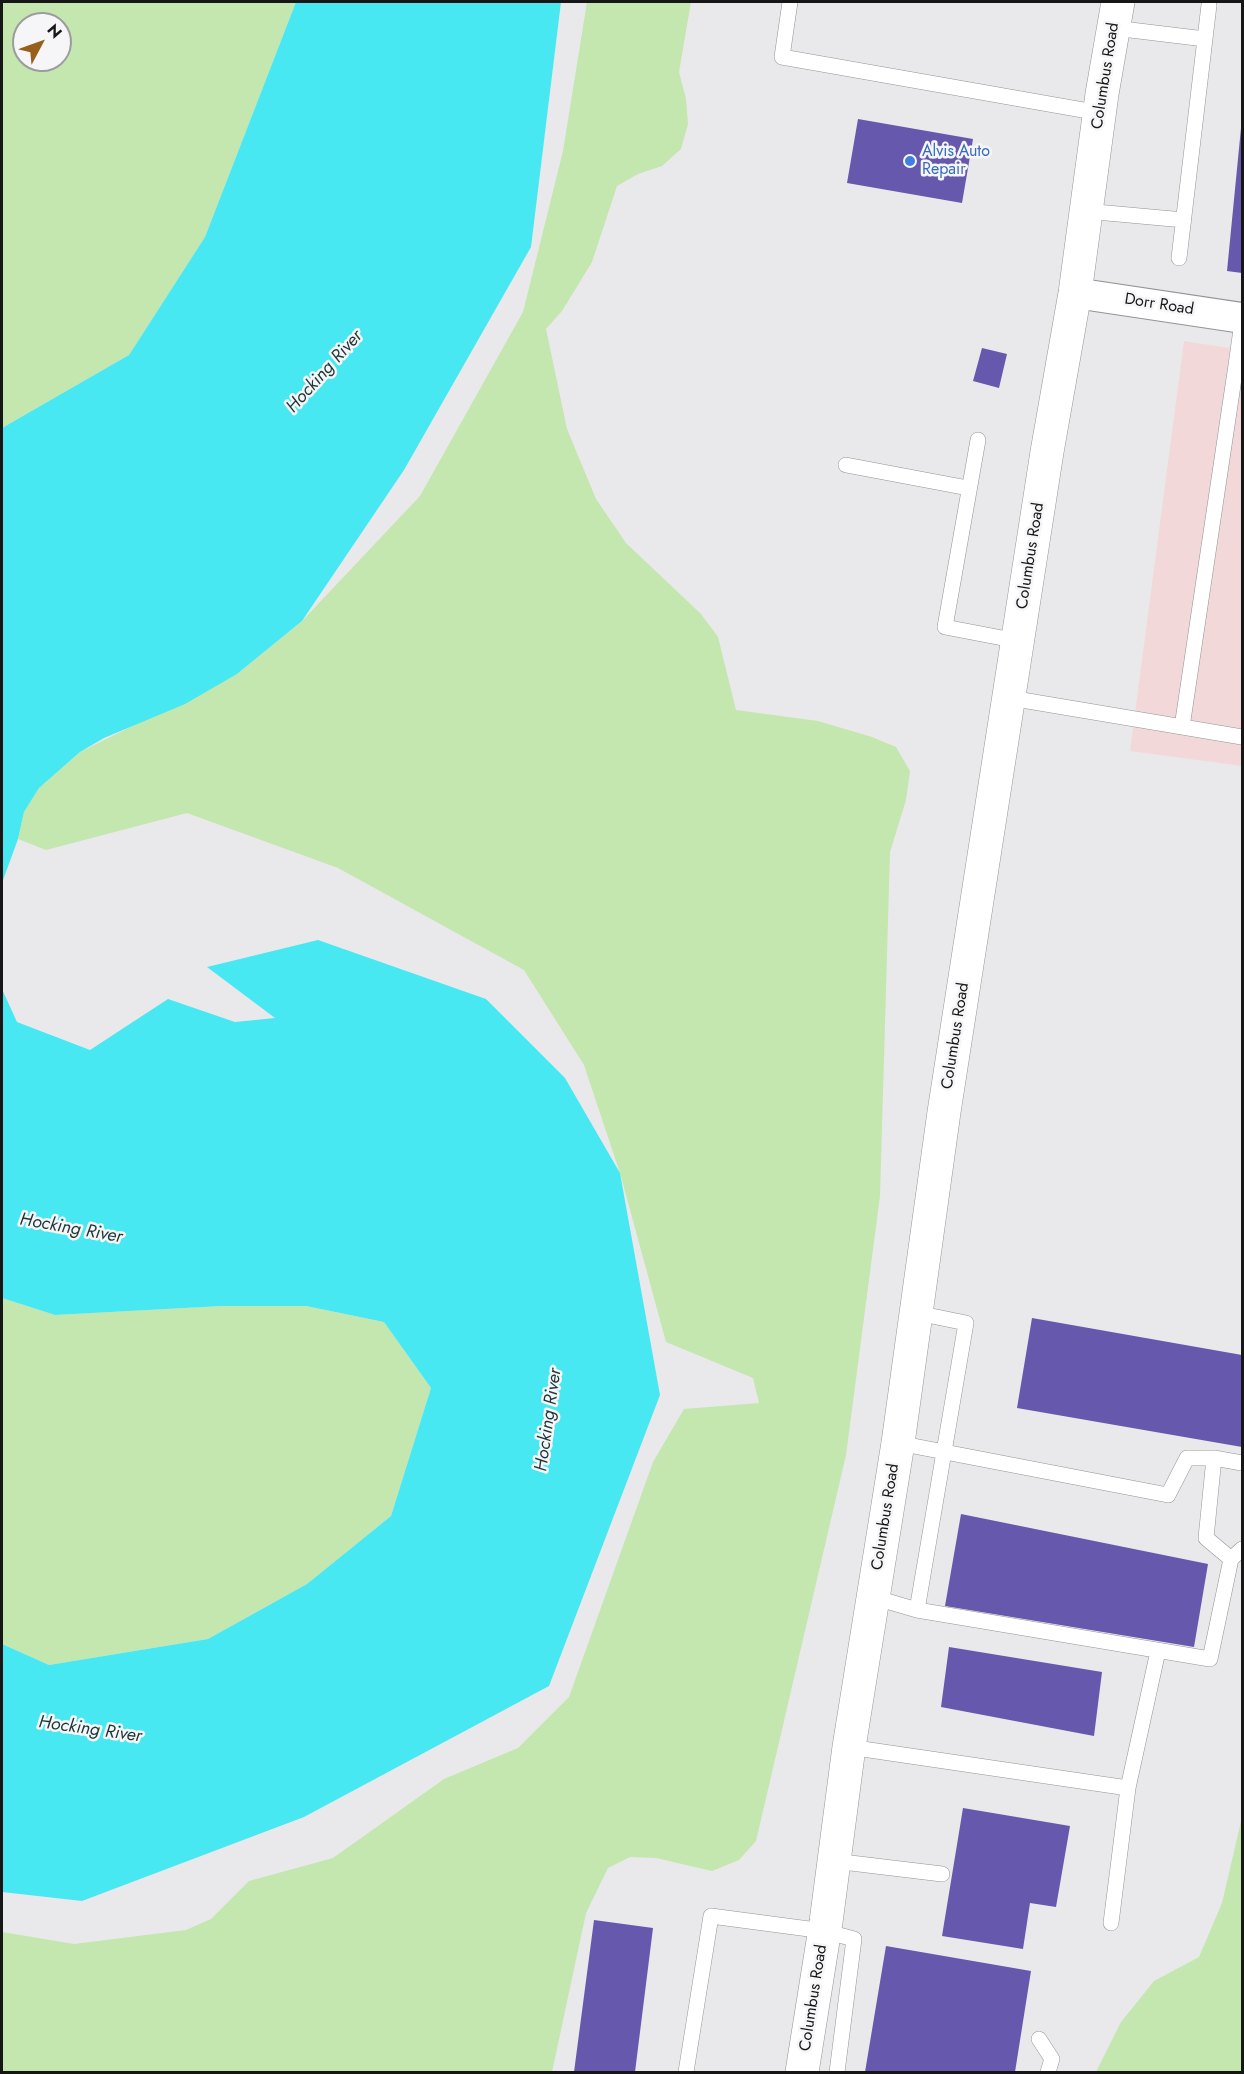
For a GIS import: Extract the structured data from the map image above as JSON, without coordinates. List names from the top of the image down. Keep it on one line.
{"streets":{"main road":["Columbus Road"],"street":["Dorr Road"]},"crossings":[["Columbus Road","Dorr Road"]],"water":["Hocking River"],"places":["Alvis Auto Repair"],"north":"top right"}
